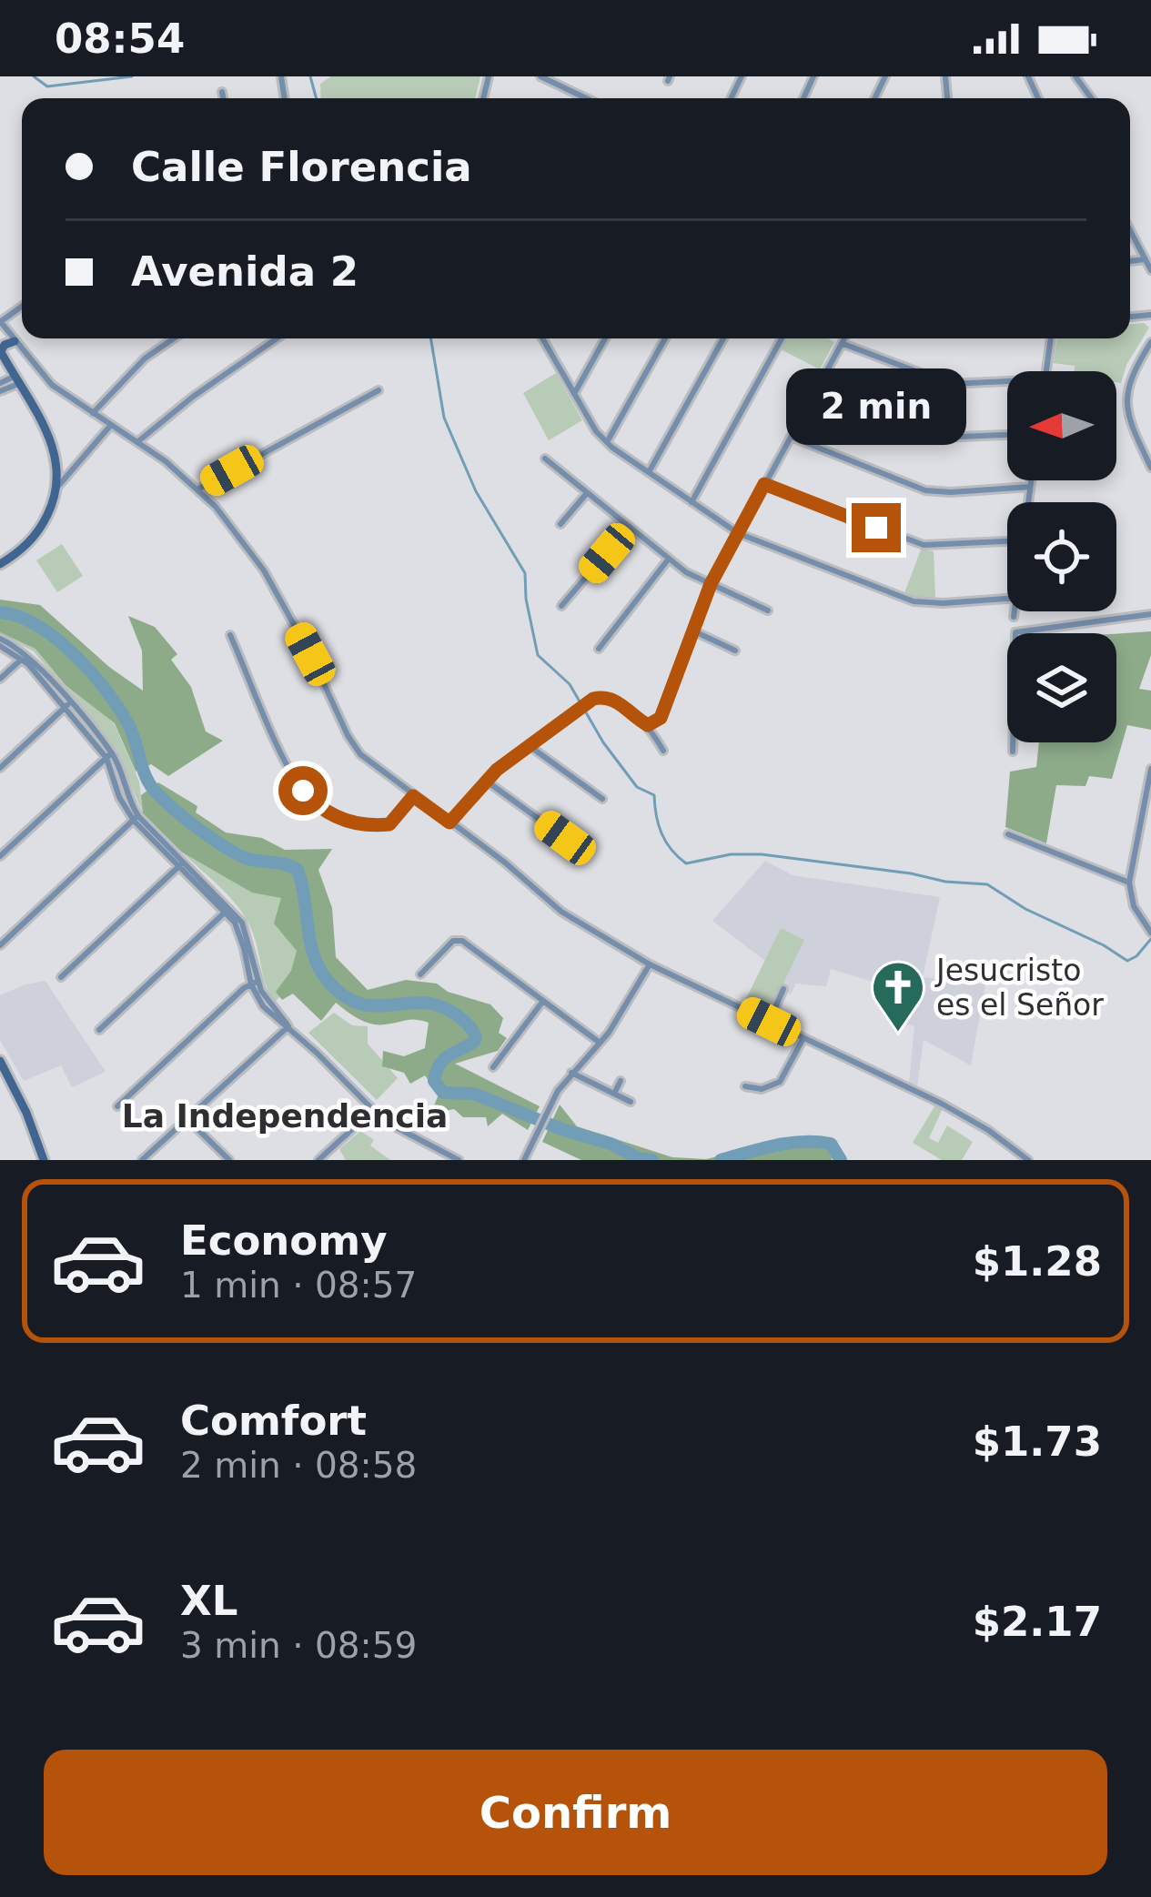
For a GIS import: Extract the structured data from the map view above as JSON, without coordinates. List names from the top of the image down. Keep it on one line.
{"districts":["La Independencia"],"places":{"church":["Jesucristo es el Señor"]},"north":"left","page":{"status":"08:54","banner":["Calle Florencia","Avenida 2"],"bubble":"2 min","list":[{"name":"Economy","note":"1 min · 08:57","value":"$1.28"},{"name":"Comfort","note":"2 min · 08:58","value":"$1.73"},{"name":"XL","note":"3 min · 08:59","value":"$2.17"}],"buttons":"Confirm"}}
